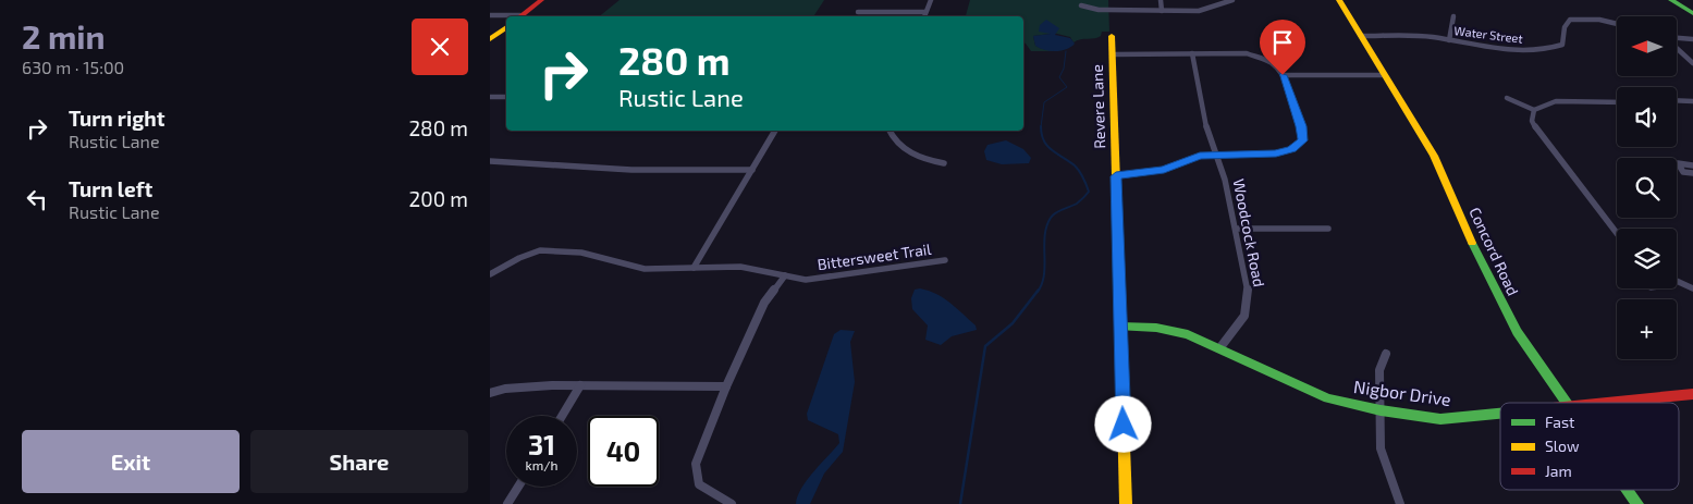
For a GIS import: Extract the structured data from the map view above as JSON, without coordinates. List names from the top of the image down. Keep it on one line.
{"streets":{"street":["Water Street","Revere Lane","Woodcock Road","Concord Road","Bittersweet Trail","Nigbor Drive"]},"crossings":[["Water Street","Concord Road"],["Revere Lane","Nigbor Drive"],["Woodcock Road","Nigbor Drive"]],"legend":["Fast","Slow","Jam"],"north":"left","page":{"heading":["2 min","630 m · 15:00"],"map_buttons":"+","turn":["280 m","Rustic Lane"],"list":[{"name":"Turn right","note":"Rustic Lane","value":"280 m"},{"name":"Turn left","note":"Rustic Lane","value":"200 m"}],"speed":"31 km/h","limit":"40","buttons":["Exit","Share"]}}
